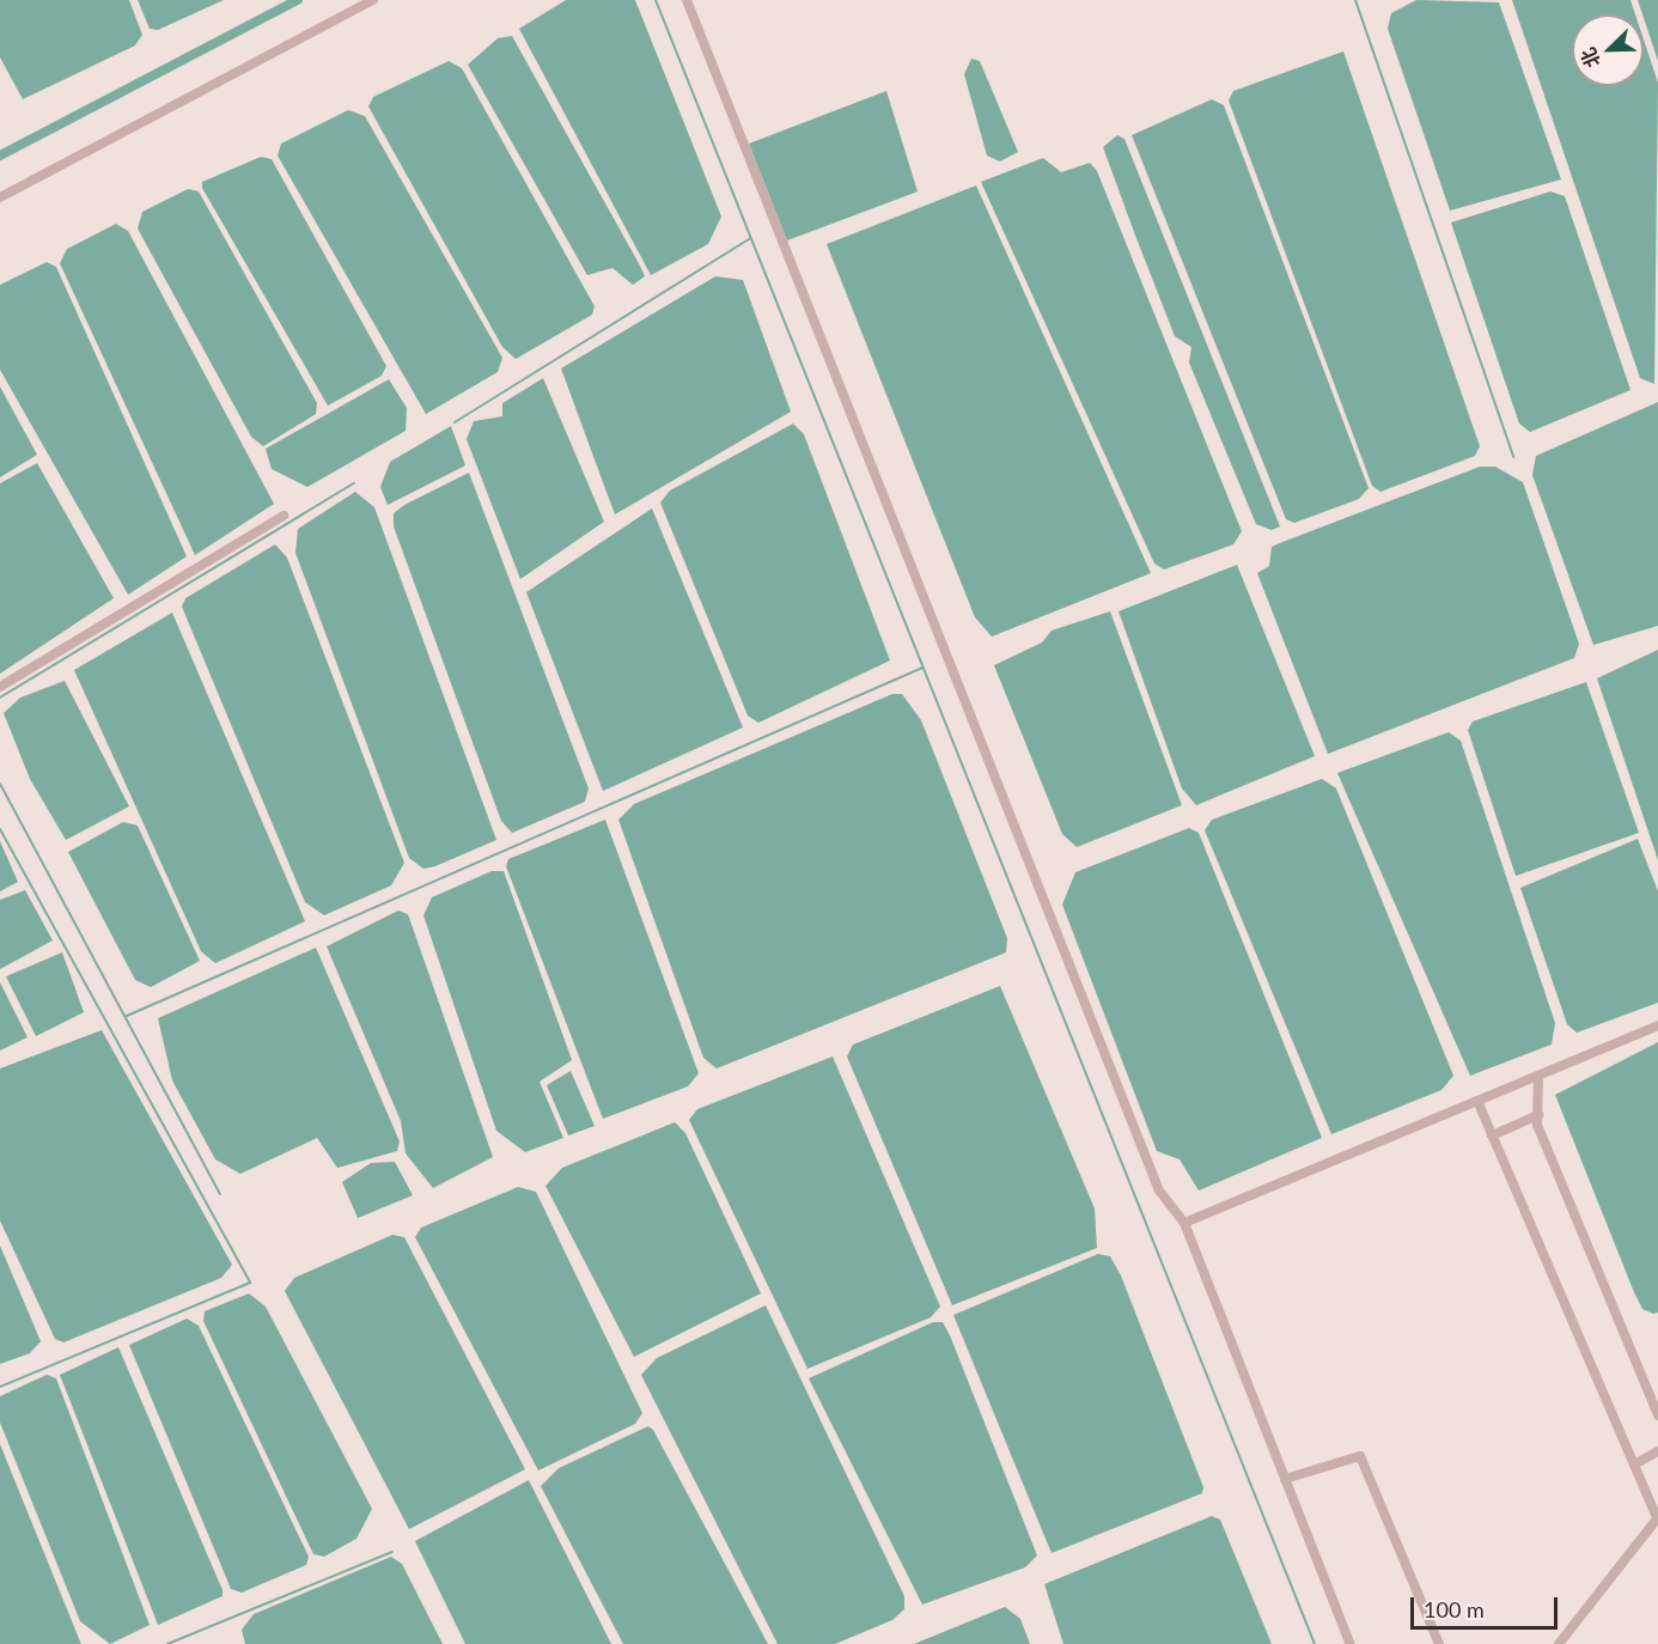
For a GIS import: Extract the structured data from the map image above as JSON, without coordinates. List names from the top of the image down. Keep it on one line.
{"scale_bar":"100 m","north":"bottom left"}
